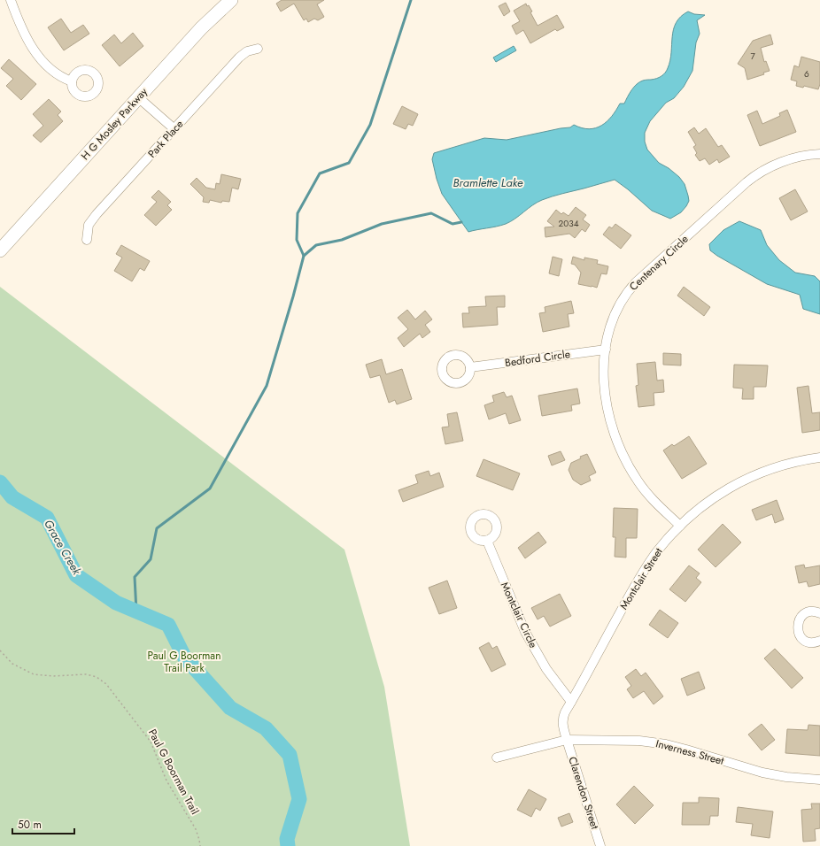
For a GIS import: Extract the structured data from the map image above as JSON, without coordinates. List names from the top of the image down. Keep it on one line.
{"streets":{"main road":["H G Mosley Parkway"],"street":["Park Place","Centenary Circle","Bedford Circle","Montclair Street","Montclair Circle","Inverness Street","Clarendon Street"],"path":["Paul G Boorman Trail"]},"crossings":[["Centenary Circle","Bedford Circle"],["Centenary Circle","Montclair Street"],["Montclair Street","Montclair Circle"],["Montclair Street","Inverness Street"],["Montclair Street","Clarendon Street"],["Inverness Street","Clarendon Street"]],"water":["Bramlette Lake","Grace Creek"],"parks":["Paul G Boorman Trail Park"],"house_numbers":["7","6","2034"],"scale_bar":"50 m"}
